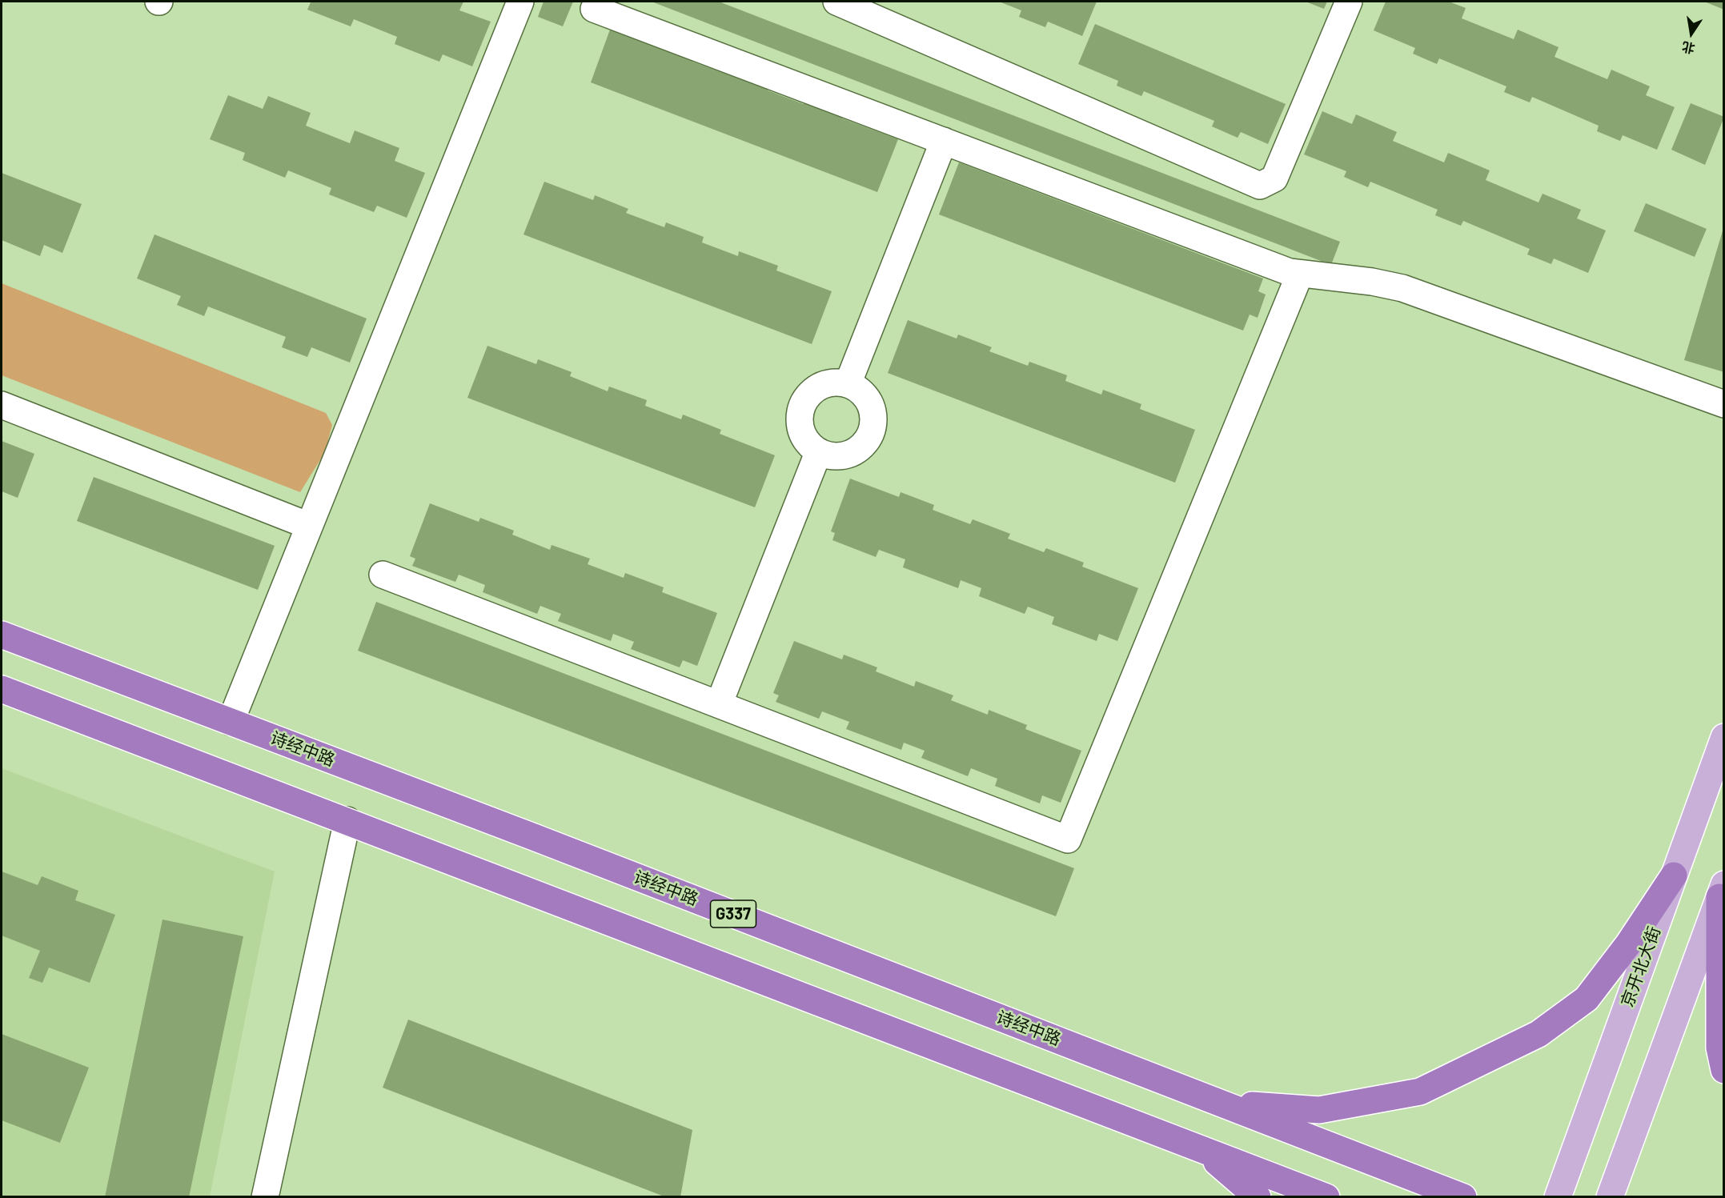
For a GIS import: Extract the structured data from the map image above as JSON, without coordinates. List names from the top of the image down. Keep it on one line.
{"streets":{"highway":["诗经中路","G337"],"main road":["京开北大街"]},"north":"bottom"}
